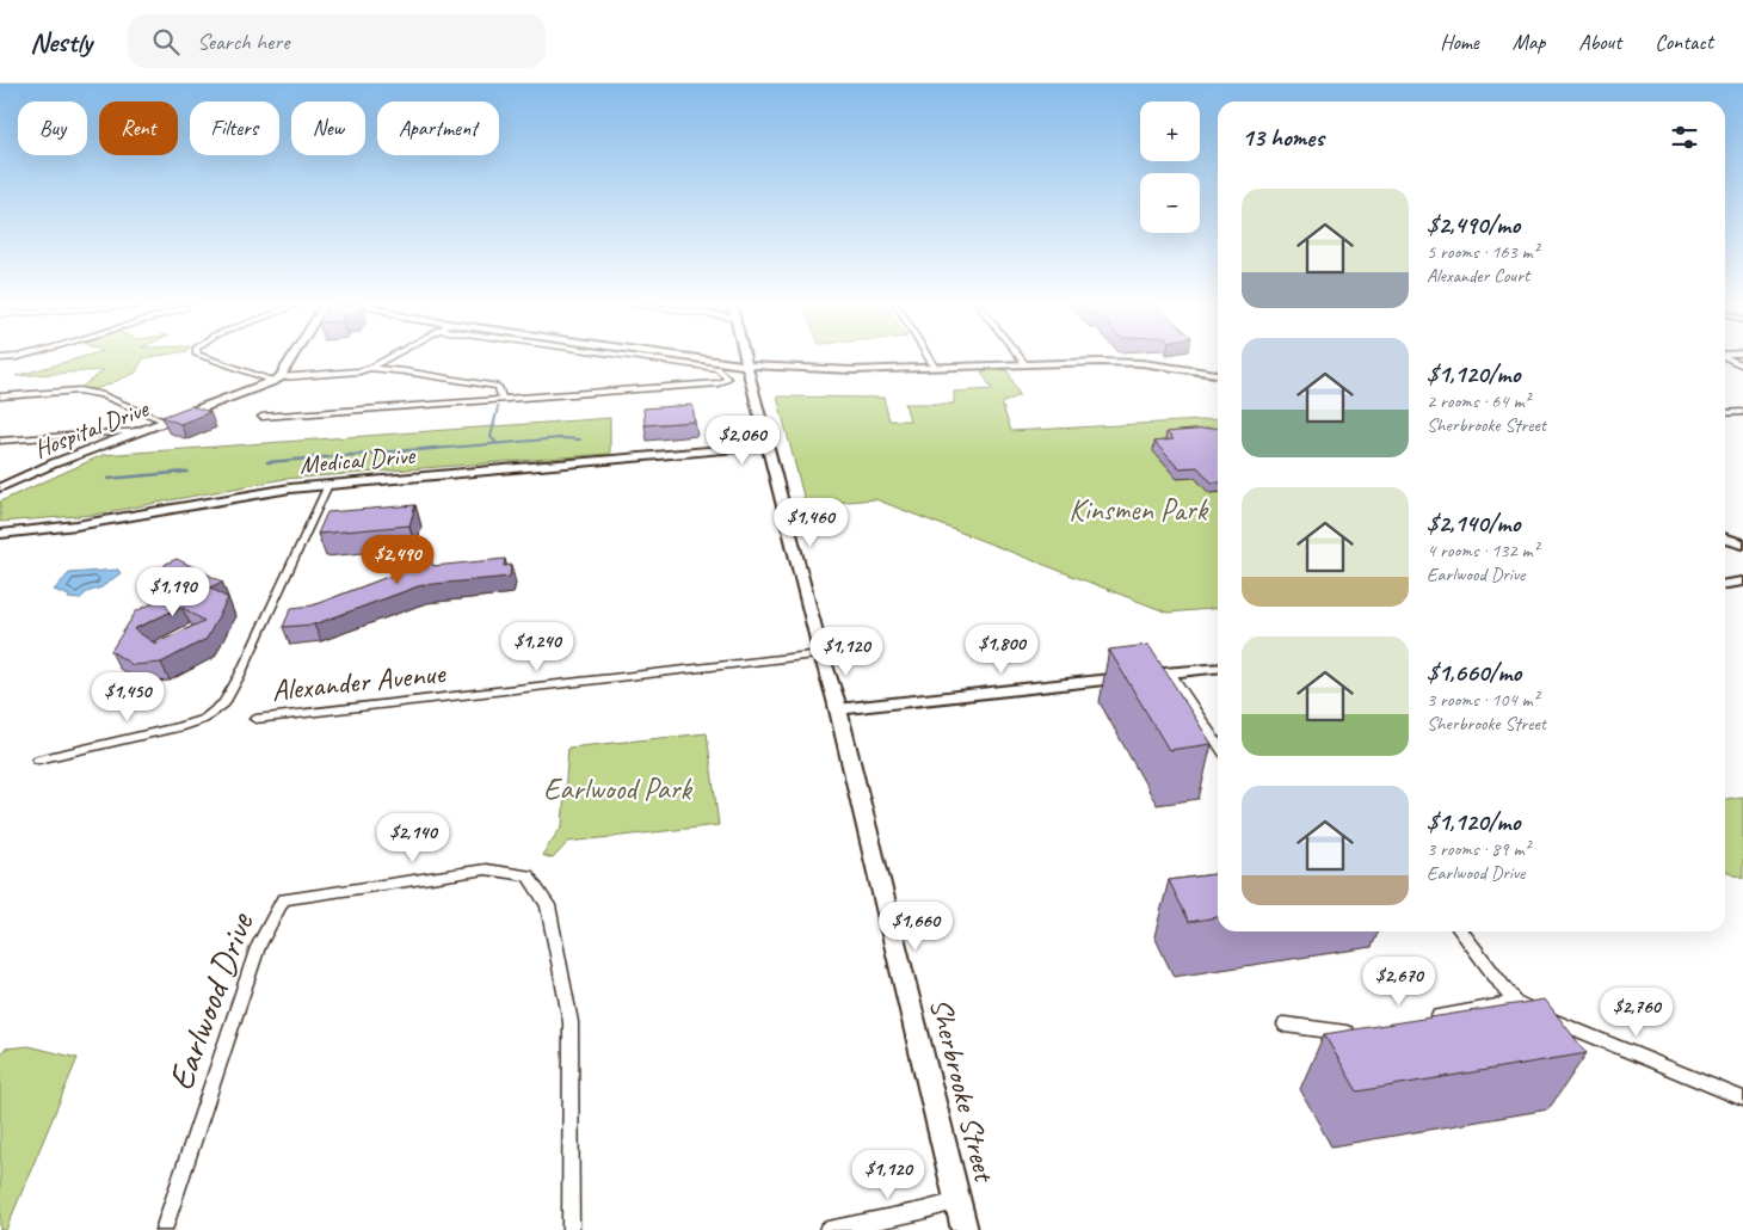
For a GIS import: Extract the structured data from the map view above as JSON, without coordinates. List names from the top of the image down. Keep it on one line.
{"streets":{"main road":["Medical Drive","Sherbrooke Street"],"street":["Hospital Drive","Alexander Avenue","Earlwood Drive"]},"crossings":[["Medical Drive","Sherbrooke Street"],["Alexander Avenue","Sherbrooke Street"]],"parks":["Kinsmen Park","Earlwood Park"],"page":{"header":"Nestly","search":"Search here","nav":["Home","Map","About","Contact"],"map_buttons":["+","−"],"chip":["Buy","Rent","Filters","New","Apartment"],"heading":"13 homes","list":[{"name":"$2,490/mo","note":"5 rooms · 163 m² · Alexander Court"},{"name":"$1,120/mo","note":"2 rooms · 64 m² · Sherbrooke Street"},{"name":"$2,140/mo","note":"4 rooms · 132 m² · Earlwood Drive"},{"name":"$1,660/mo","note":"3 rooms · 104 m² · Sherbrooke Street"},{"name":"$1,120/mo","note":"3 rooms · 89 m² · Earlwood Drive"}],"price":["$2,060","$1,460","$2,490","$1,190","$1,240","$1,800","$1,120","$1,450","$2,140","$1,660","$2,670","$2,760","$1,120"]}}
